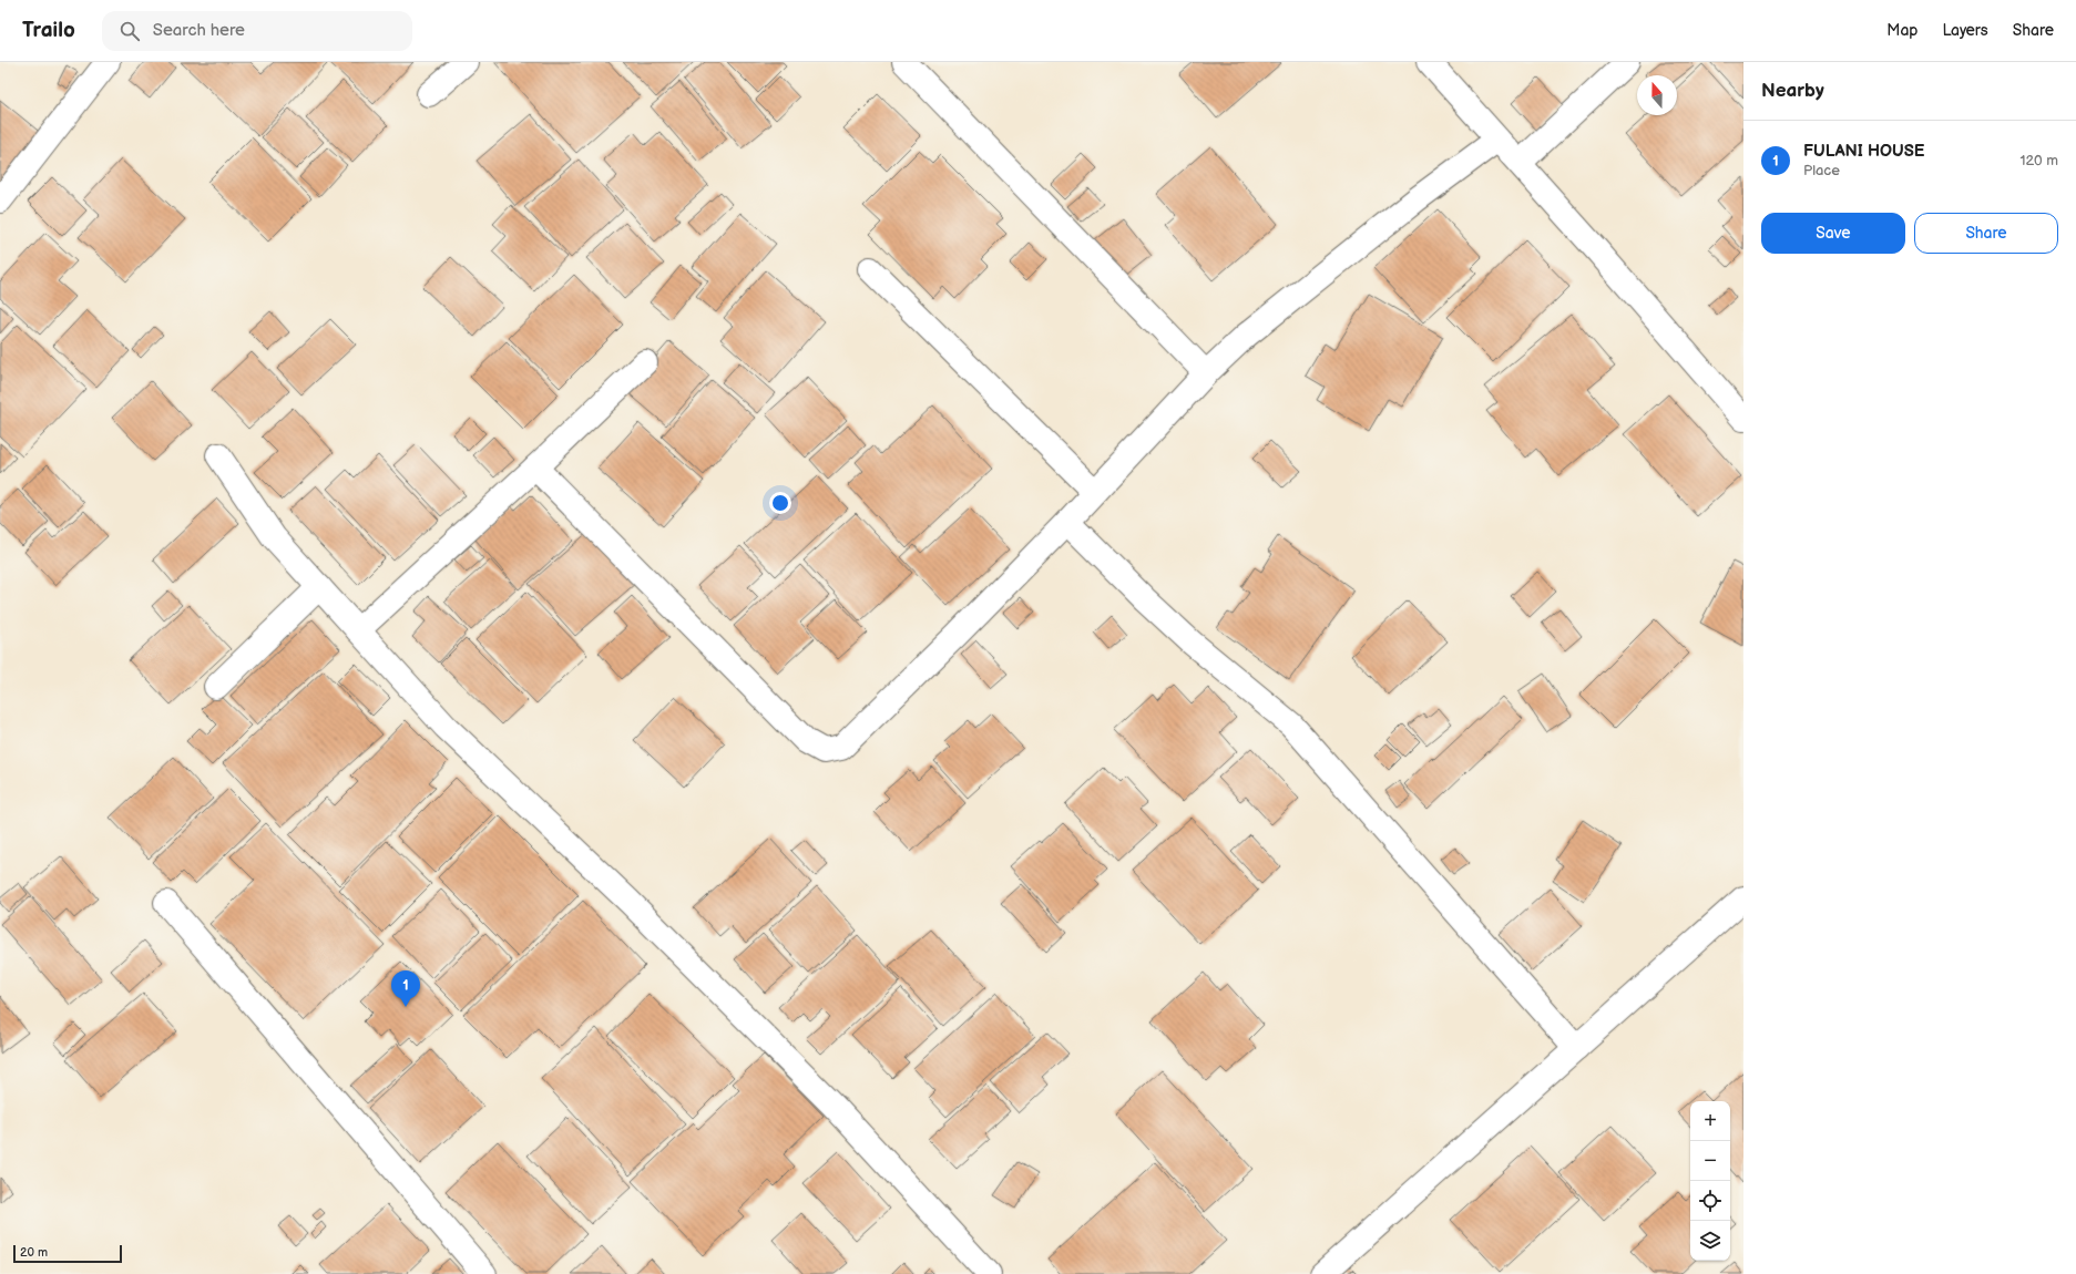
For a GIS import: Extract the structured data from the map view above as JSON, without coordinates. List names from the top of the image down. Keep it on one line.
{"scale_bar":"20 m","north":"top","page":{"header":"Trailo","search":"Search here","nav":["Map","Layers","Share"],"heading":"Nearby","list":[{"mark":"1","name":"FULANI HOUSE","note":"Place","value":"120 m"}],"buttons":["Save","Share"],"pins":"1","map_buttons":["+","−"],"scale":"20 m"}}
